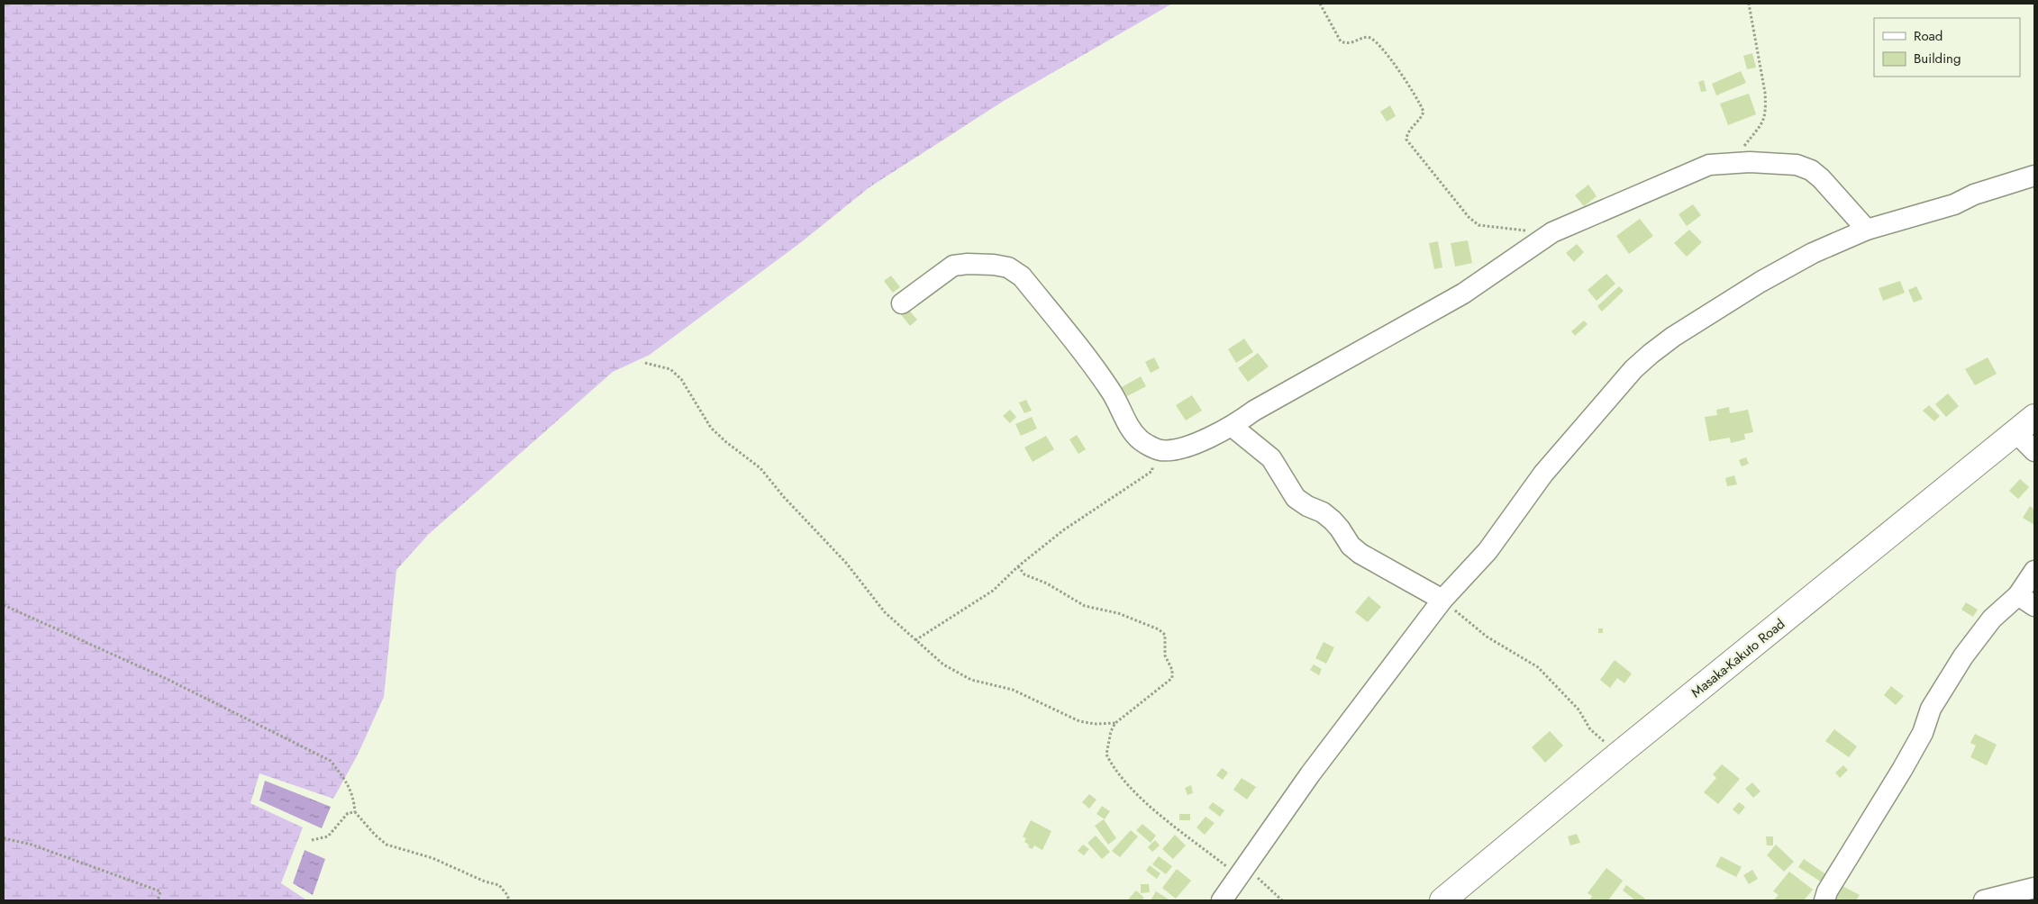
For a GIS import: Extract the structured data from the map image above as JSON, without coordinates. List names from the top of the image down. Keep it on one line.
{"streets":{"highway":["Masaka-Kakuto Road"]},"legend":["Road","Building"]}
